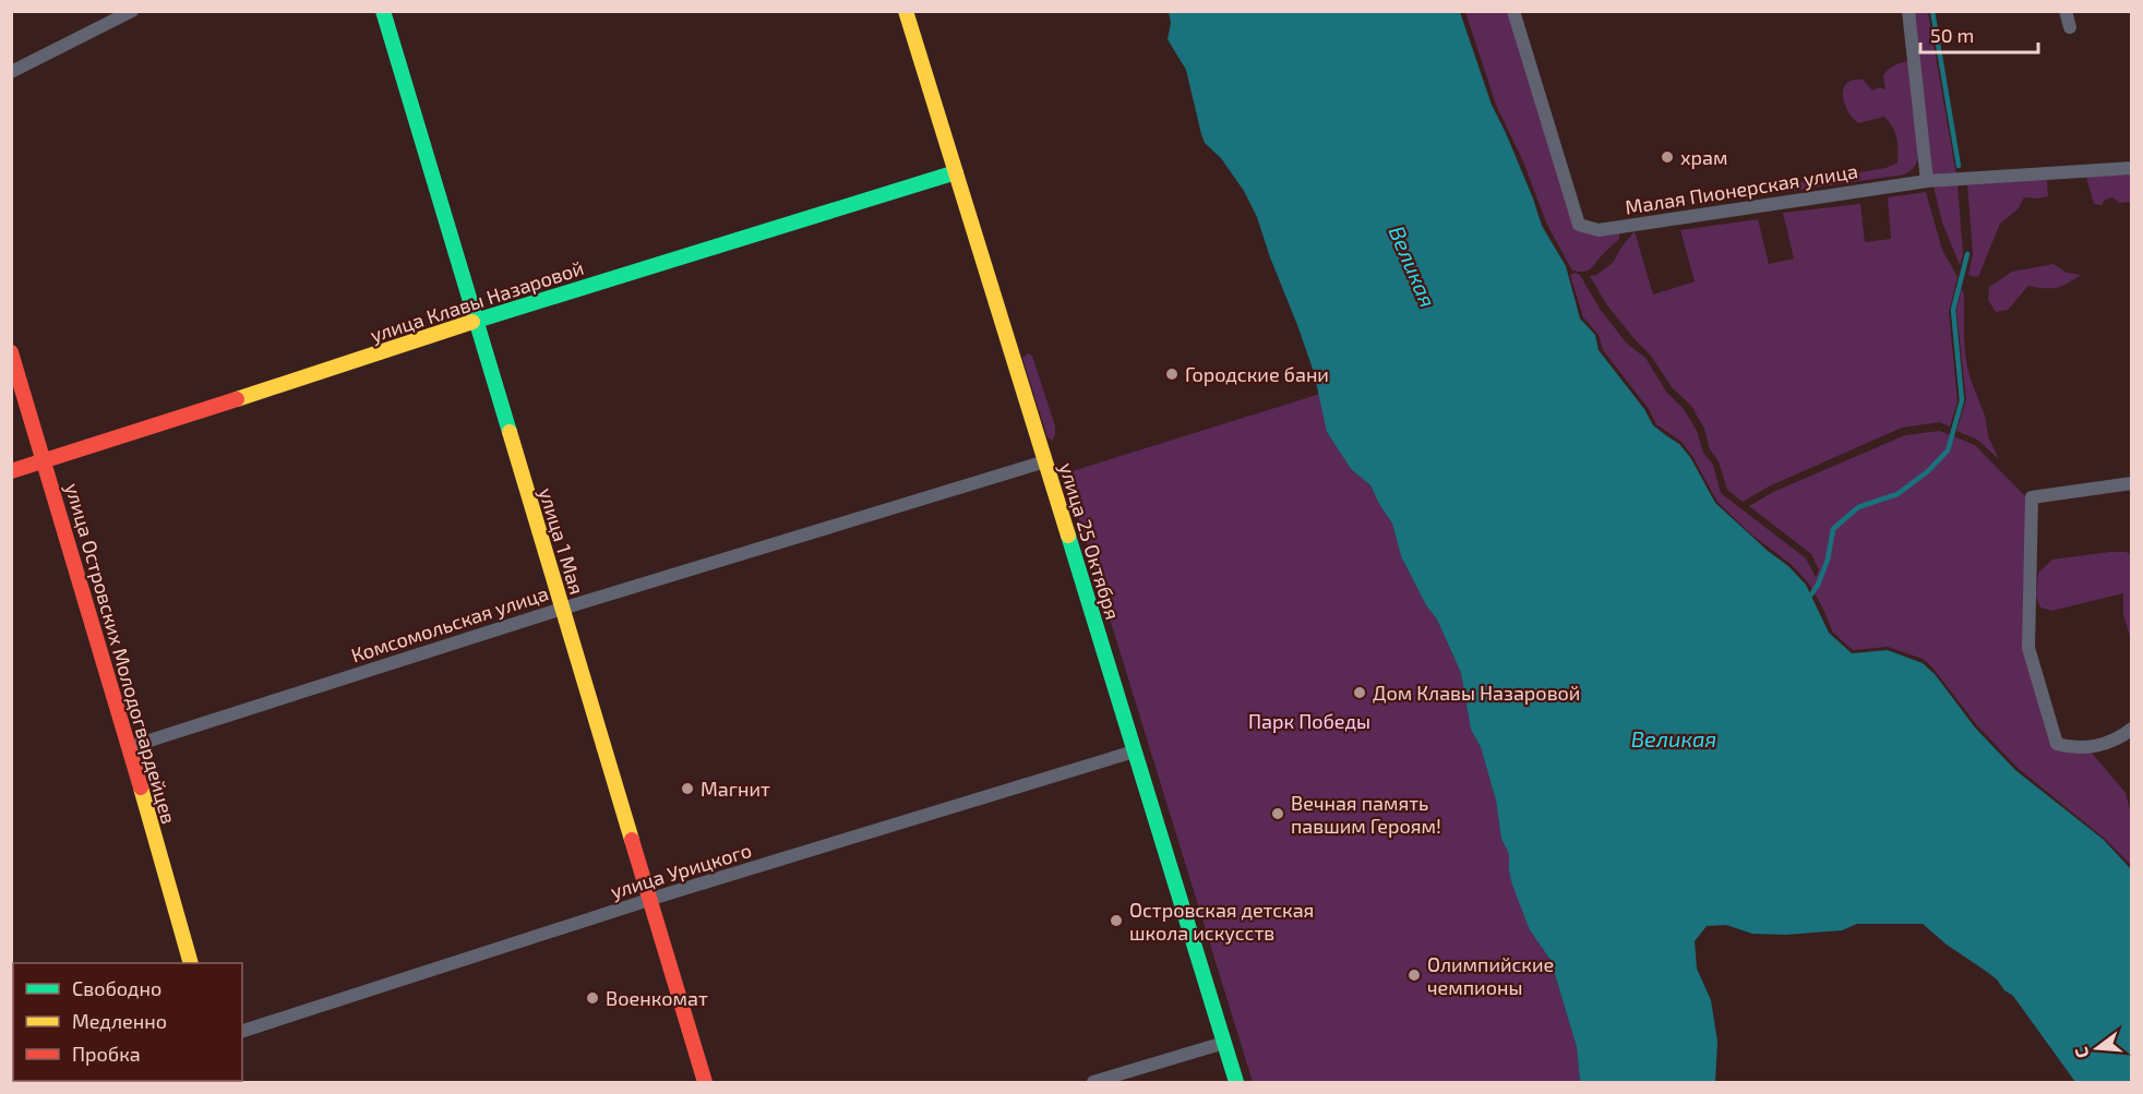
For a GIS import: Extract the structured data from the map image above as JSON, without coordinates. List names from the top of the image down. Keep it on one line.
{"streets":{"street":["Малая Пионерская улица","улица Клавы Назаровой","улица 1 Мая","улица 25 Октября","Комсомольская улица","улица Островских Молодогвардейцев","улица Урицкого"]},"crossings":[["улица Клавы Назаровой","улица 1 Мая"],["улица Клавы Назаровой","улица 25 Октября"],["улица Клавы Назаровой","улица Островских Молодогвардейцев"],["улица 1 Мая","Комсомольская улица"],["улица 1 Мая","улица Урицкого"],["улица 25 Октября","Комсомольская улица"],["улица 25 Октября","улица Урицкого"],["Комсомольская улица","улица Островских Молодогвардейцев"]],"water":["Великая"],"parks":["Парк Победы"],"places":["храм","Городские бани","Дом Клавы Назаровой","Магнит","Вечная память павшим Героям!","Островская детская школа искусств","Олимпийские чемпионы","Военкомат"],"legend":["Свободно","Медленно","Пробка"],"scale_bar":"50 m","north":"left"}
